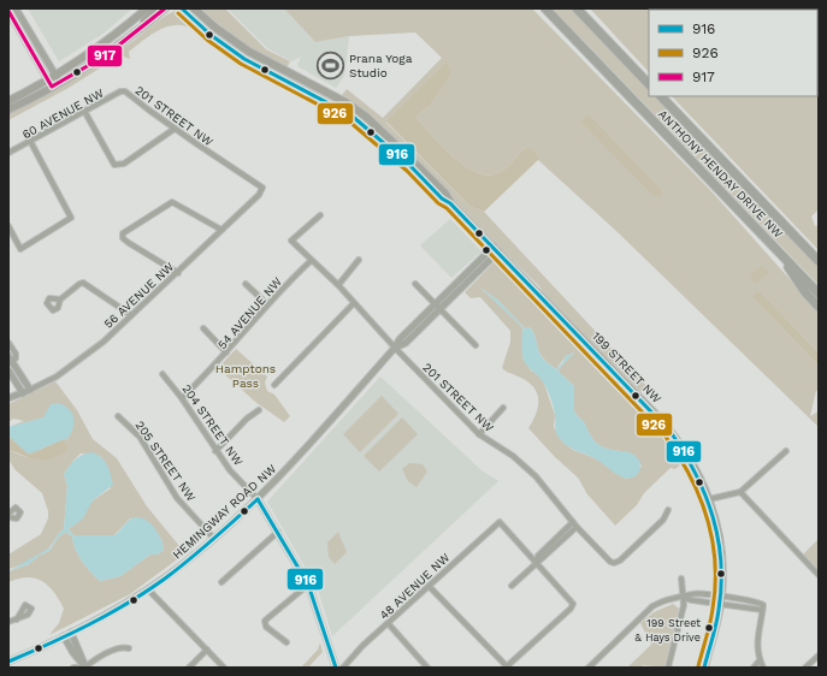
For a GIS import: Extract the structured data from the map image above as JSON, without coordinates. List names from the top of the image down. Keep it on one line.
{"streets":{"highway":["ANTHONY HENDAY DRIVE NW"],"main road":["199 STREET NW"],"street":["60 AVENUE NW","201 STREET NW","56 AVENUE NW","54 AVENUE NW","204 STREET NW","205 STREET NW","HEMINGWAY ROAD NW","48 AVENUE NW"]},"crossings":[["60 AVENUE NW","201 STREET NW"],["201 STREET NW","56 AVENUE NW"],["201 STREET NW","54 AVENUE NW"],["201 STREET NW","HEMINGWAY ROAD NW"],["54 AVENUE NW","204 STREET NW"],["199 STREET NW","HEMINGWAY ROAD NW"],["204 STREET NW","HEMINGWAY ROAD NW"],["205 STREET NW","HEMINGWAY ROAD NW"]],"parks":["Hamptons Pass"],"places":{"sports":["Prana Yoga Studio"],"other":["199 Street & Hays Drive"]},"lines":["transit line 916","transit line 917","transit line 926"],"legend":["916","926","917"]}
